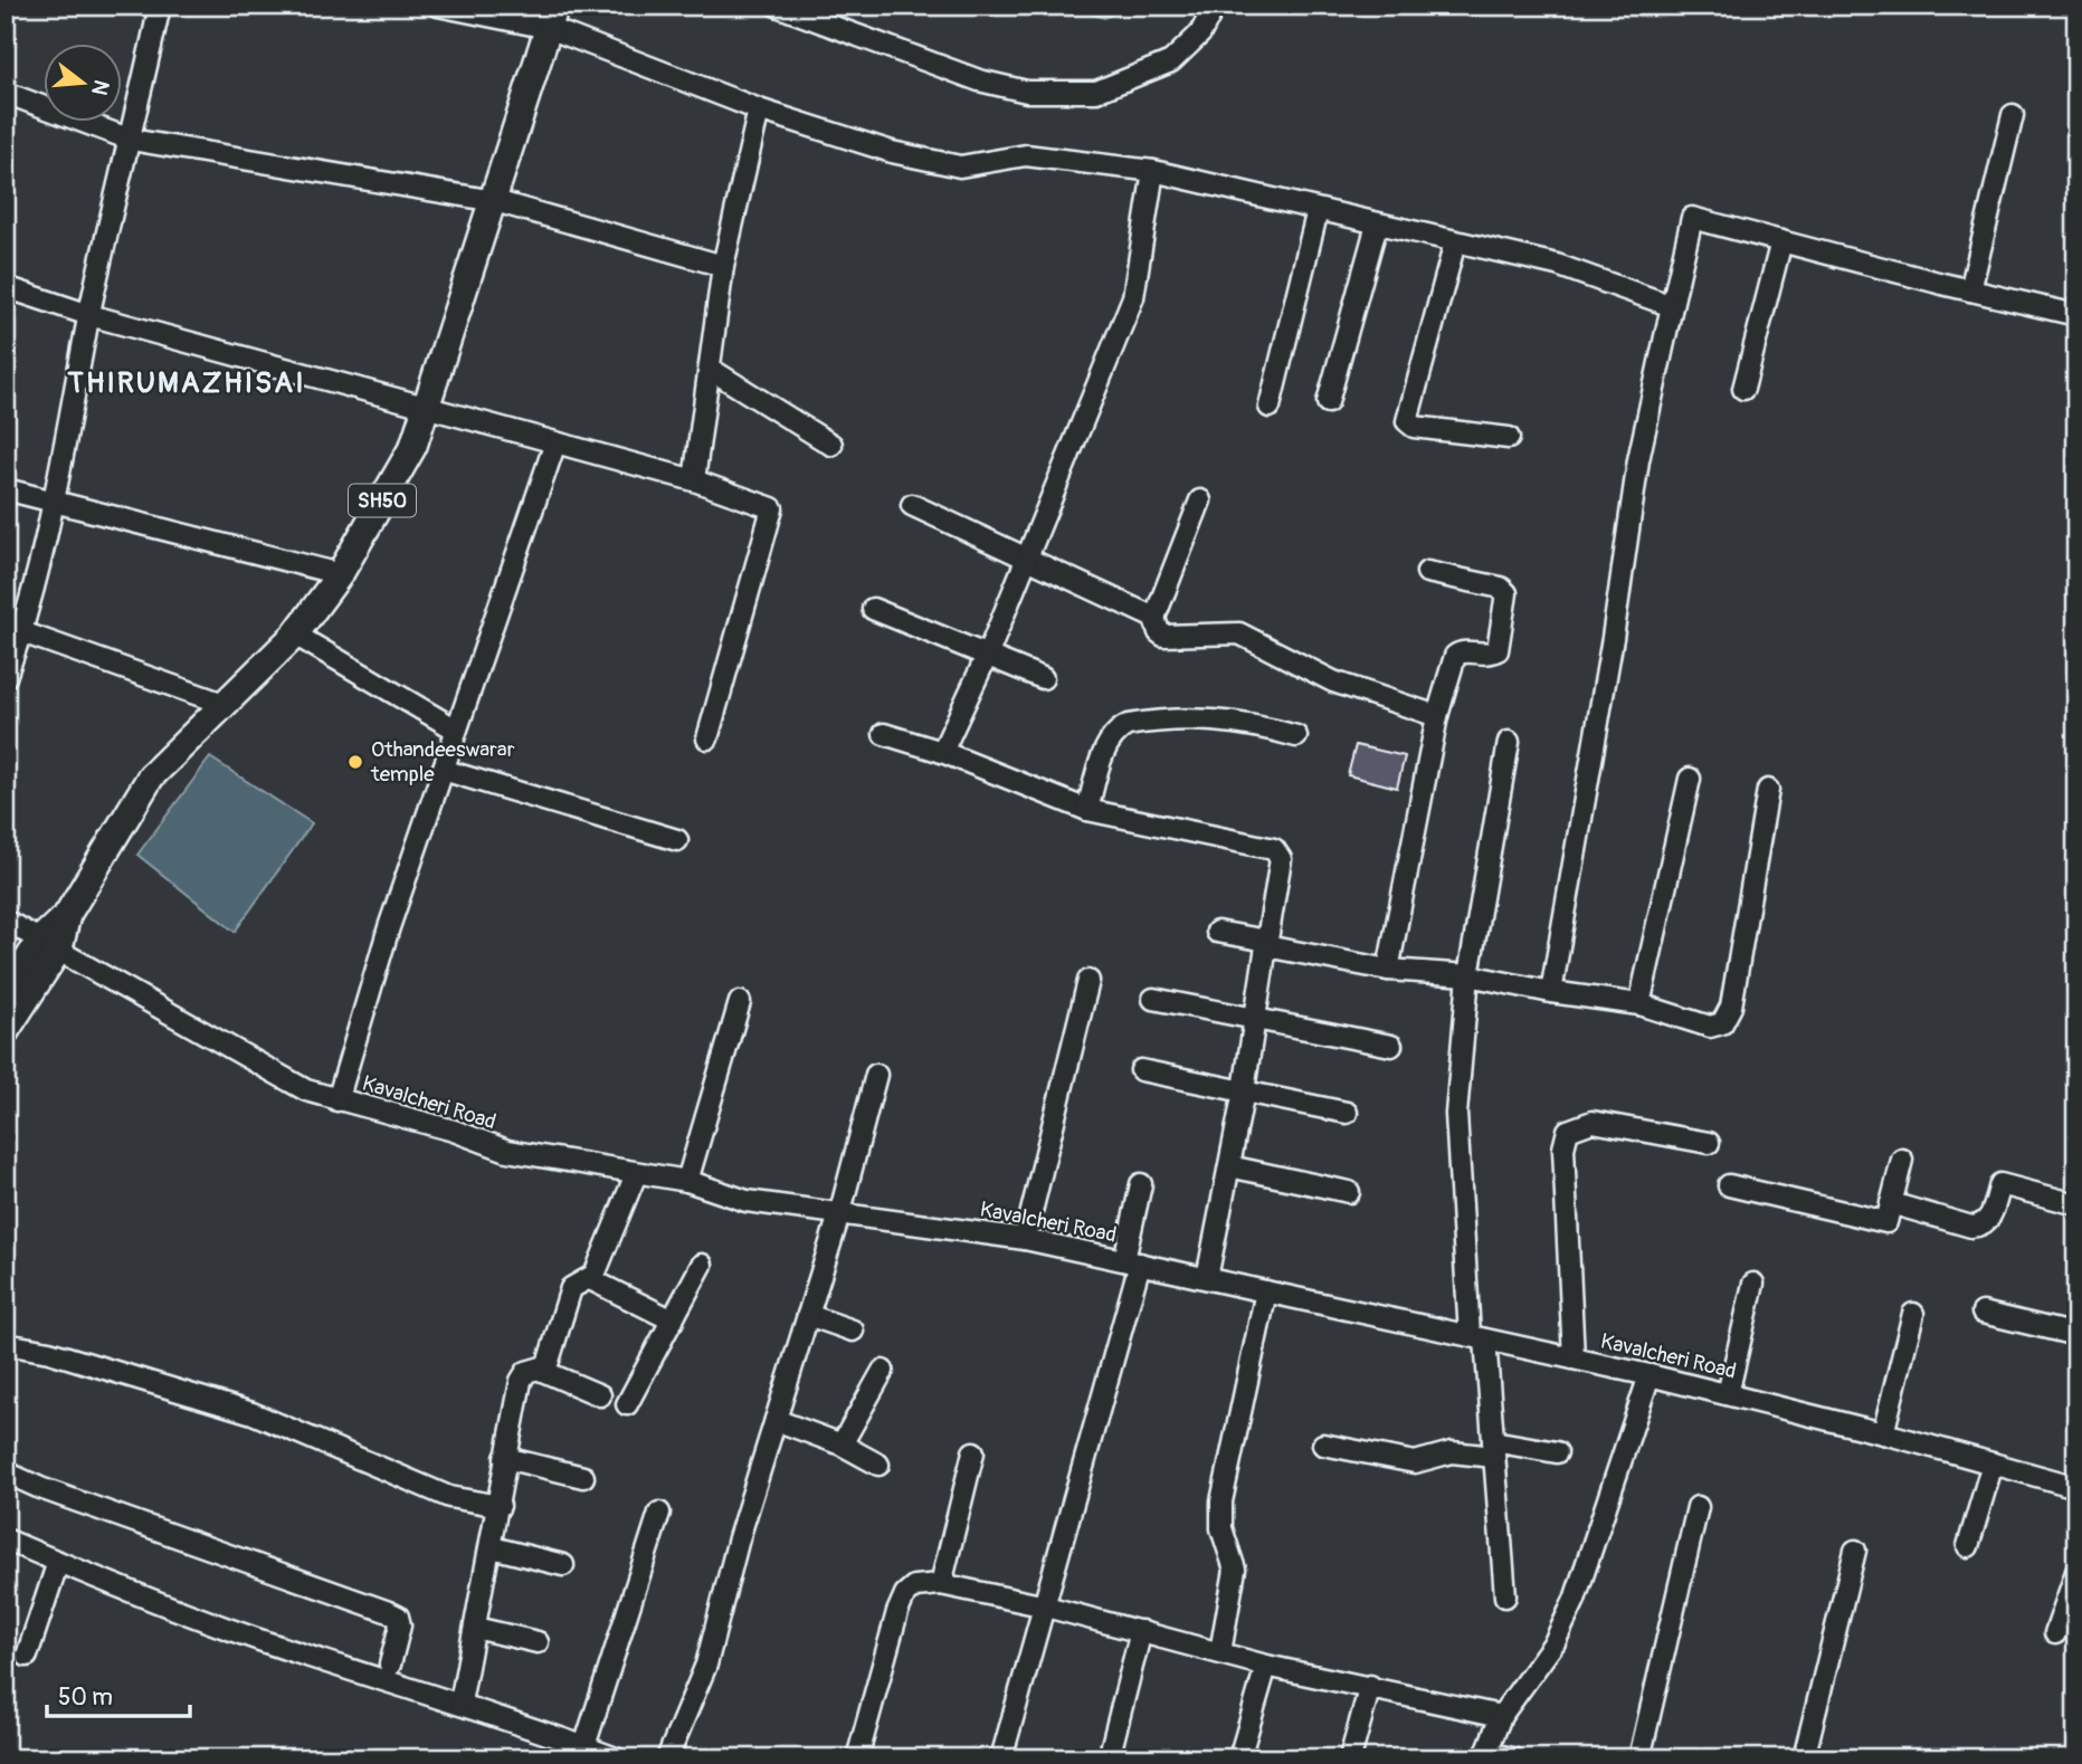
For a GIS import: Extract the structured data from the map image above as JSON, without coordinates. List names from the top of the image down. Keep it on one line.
{"streets":{"main road":["SH50"],"street":["Kavalcheri Road"]},"crossings":[["SH50","Kavalcheri Road"]],"districts":["THIRUMAZHISAI"],"places":["Othandeeswarar temple"],"scale_bar":"50 m","north":"right"}
